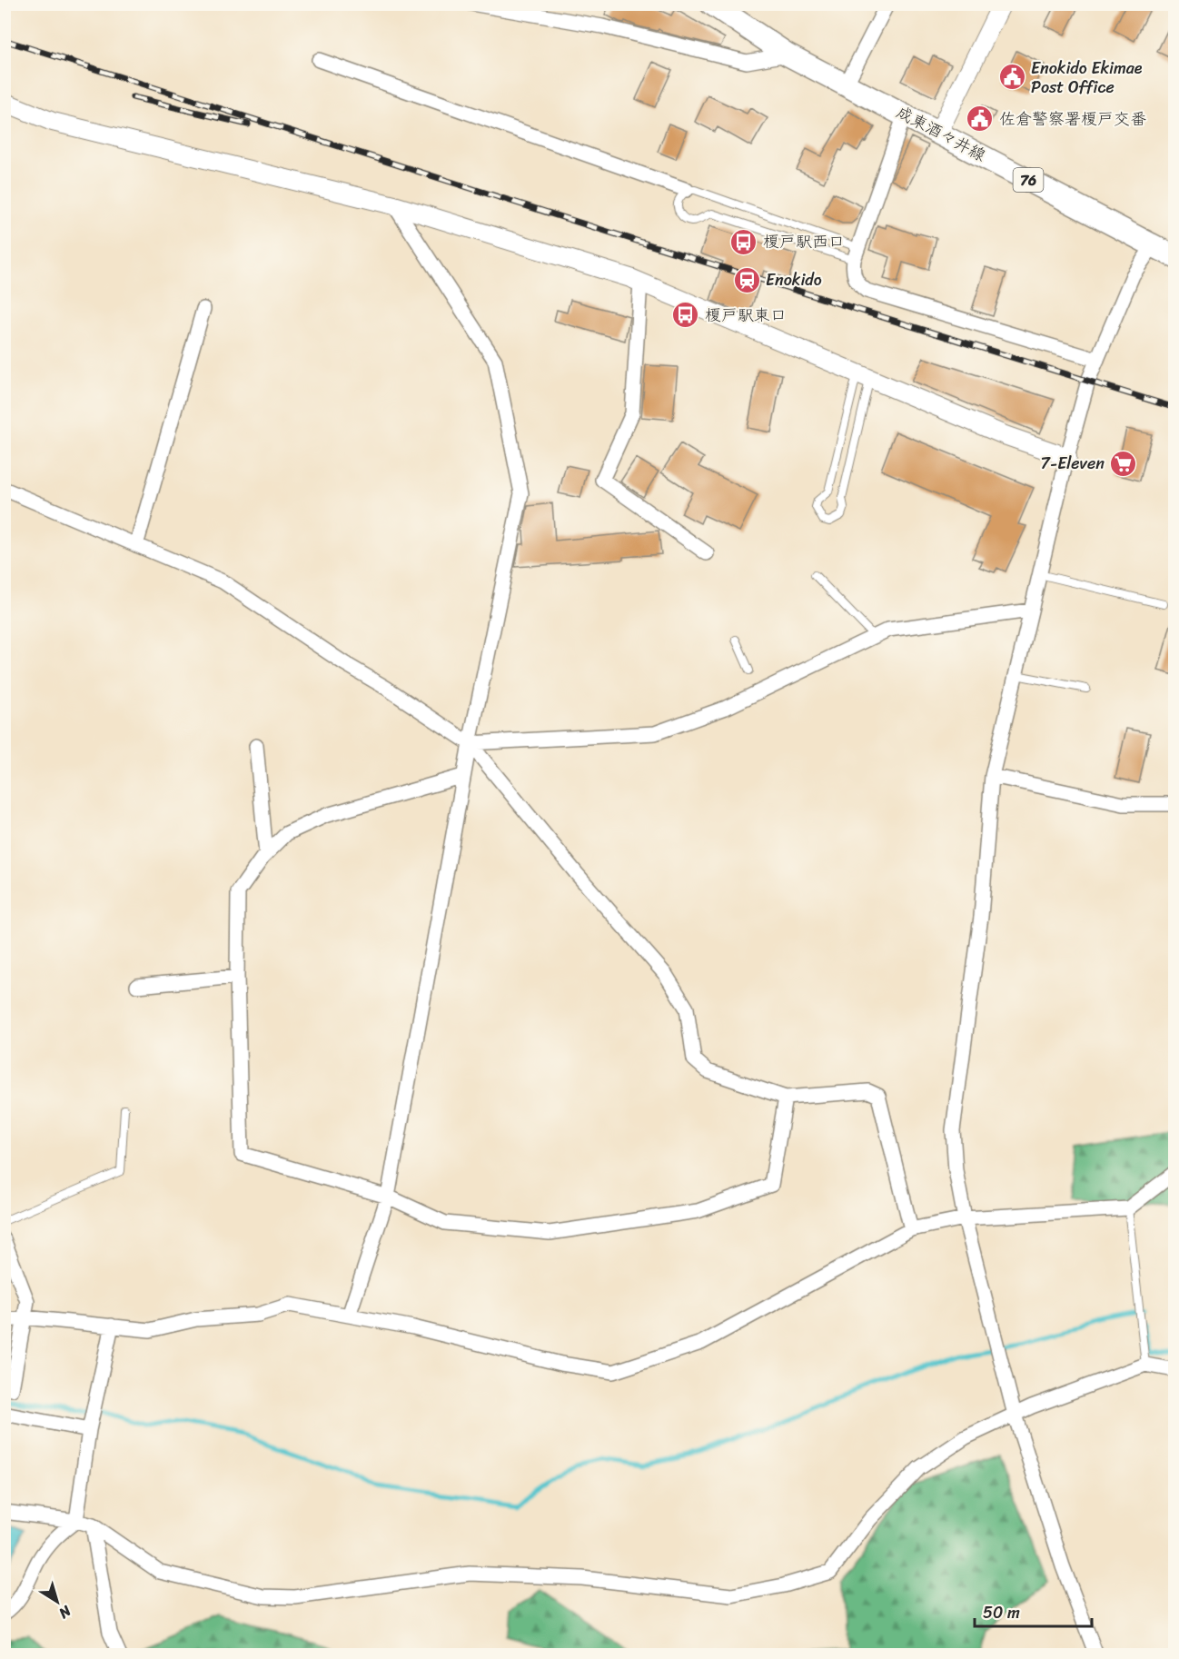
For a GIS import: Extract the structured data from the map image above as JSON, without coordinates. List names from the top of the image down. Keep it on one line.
{"streets":{"main road":["成東酒々井線","76"]},"places":{"public building":["Enokido Ekimae Post Office","佐倉警察署榎戸交番"],"bus stop":["榎戸駅西口","榎戸駅東口"],"station":["Enokido"],"supermarket":["7-Eleven"]},"scale_bar":"50 m","north":"bottom right"}
